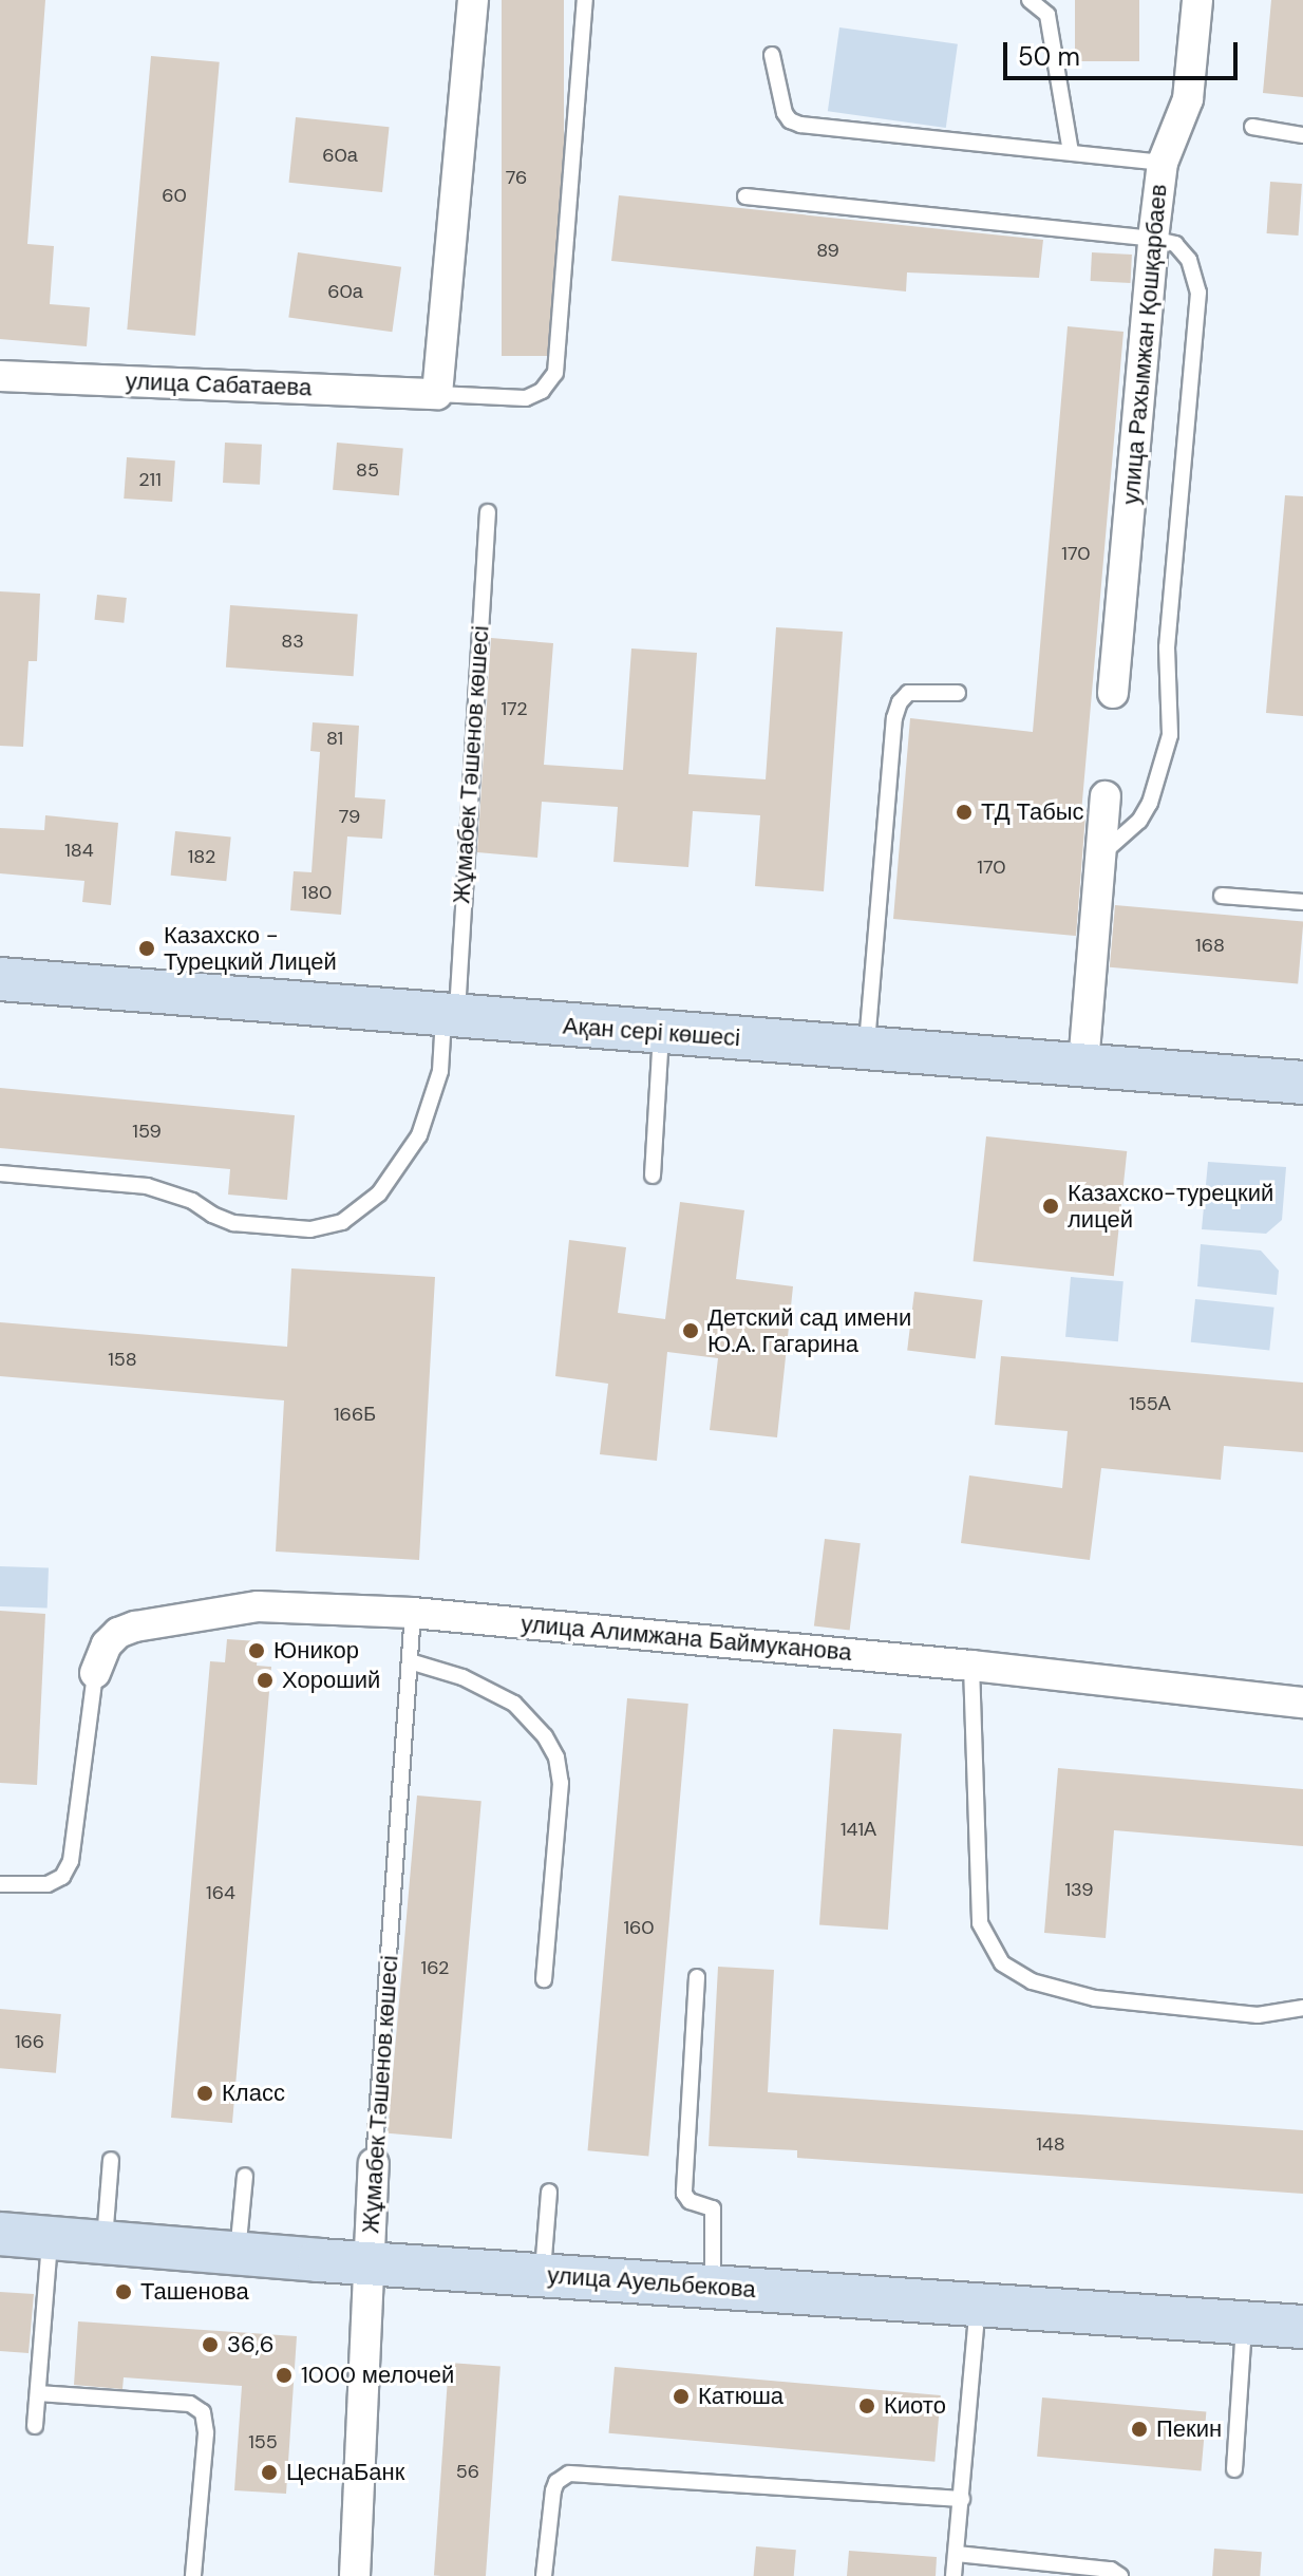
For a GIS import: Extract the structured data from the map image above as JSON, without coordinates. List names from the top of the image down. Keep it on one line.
{"streets":{"street":["улица Рахымжан Қошқарбаев","улица Сабатаева","Жұмабек Тәшенов көшесі","Ақан сері көшесі","улица Алимжана Баймуканова","улица Ауельбекова"]},"crossings":[["Жұмабек Тәшенов көшесі","Ақан сері көшесі"],["Жұмабек Тәшенов көшесі","улица Алимжана Баймуканова"],["Жұмабек Тәшенов көшесі","улица Ауельбекова"]],"places":["ТД Табыс","Казахско - Турецкий Лицей","Казахско-турецкий лицей","Детский сад имени Ю.А. Гагарина","Юникор","Хороший","Класс","Ташенова","36,6","1000 мелочей","Катюша","Киото","Пекин","ЦеснаБанк"],"house_numbers":["60а","76","60","89","60а","85","211","170","83","172","81","79","184","182","170","180","168","159","158","155А","166Б","141А","139","164","160","162","166","148","155","56"],"scale_bar":"50 m"}
